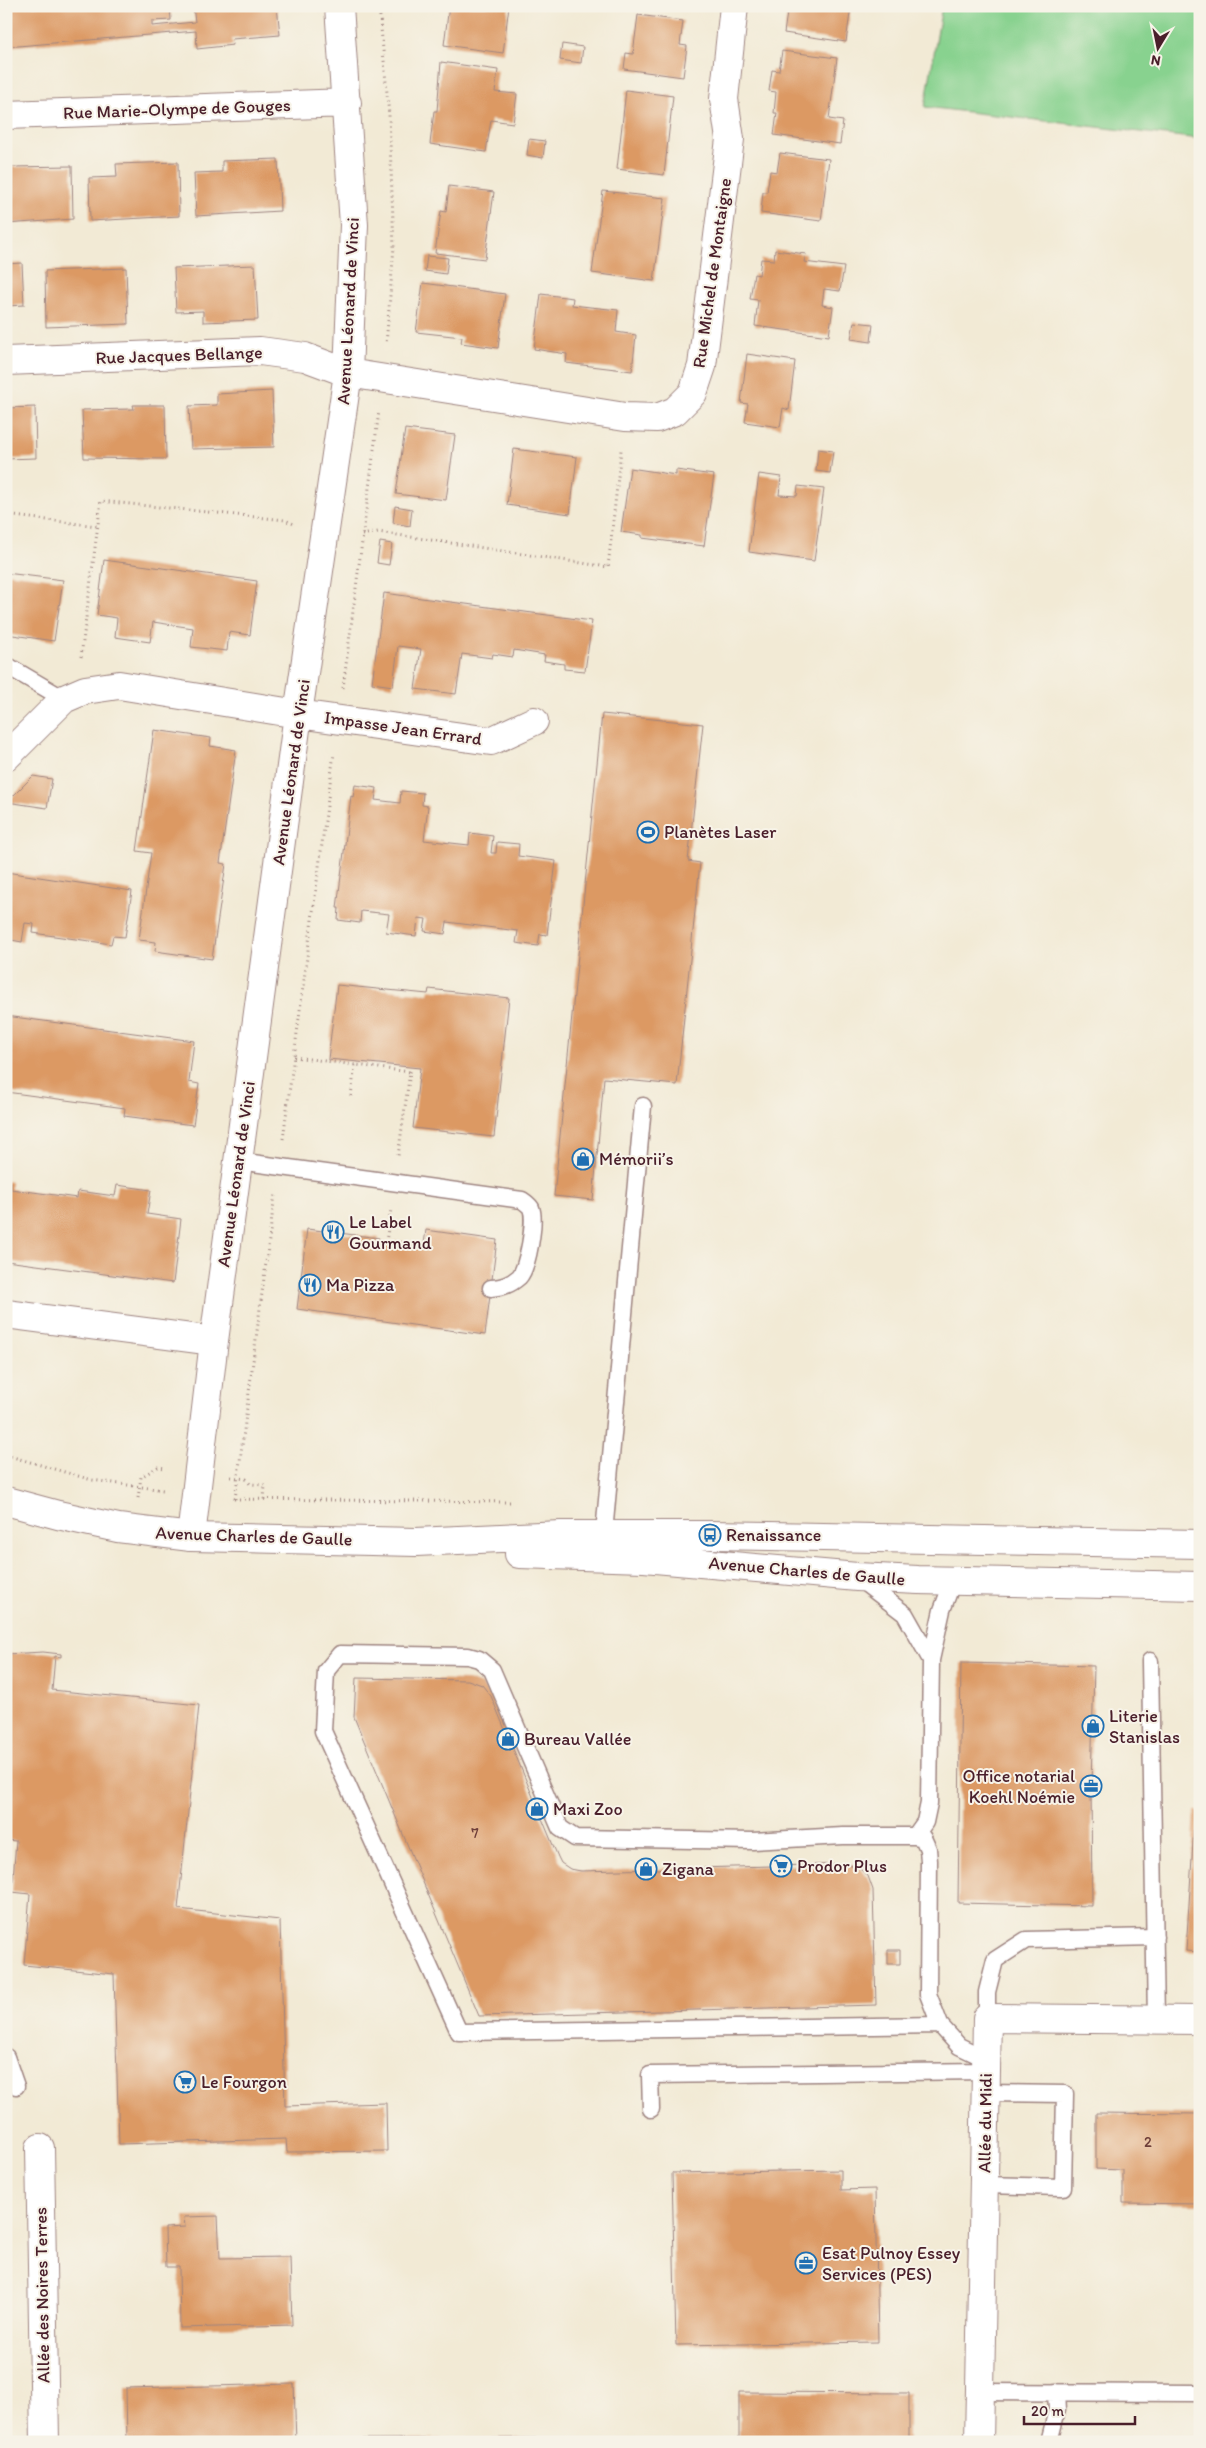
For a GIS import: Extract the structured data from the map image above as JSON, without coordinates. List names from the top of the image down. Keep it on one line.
{"streets":{"street":["Rue Marie-Olympe de Gouges","Rue Michel de Montaigne","Avenue Léonard de Vinci","Rue Jacques Bellange","Impasse Jean Errard","Avenue Charles de Gaulle","Allée du Midi","Allée des Noires Terres"]},"crossings":[["Rue Marie-Olympe de Gouges","Avenue Léonard de Vinci"],["Rue Michel de Montaigne","Avenue Léonard de Vinci"],["Rue Michel de Montaigne","Rue Jacques Bellange"],["Avenue Léonard de Vinci","Rue Jacques Bellange"],["Avenue Léonard de Vinci","Impasse Jean Errard"],["Avenue Léonard de Vinci","Avenue Charles de Gaulle"]],"places":{"sports":["Planètes Laser"],"shop":["Mémorii’s","Literie Stanislas","Bureau Vallée","Maxi Zoo","Zigana"],"restaurant":["Le Label Gourmand","Ma Pizza"],"bus stop":["Renaissance"],"office":["Office notarial Koehl Noémie","Esat Pulnoy Essey Services (PES)"],"supermarket":["Prodor Plus","Le Fourgon"]},"house_numbers":["7","2"],"scale_bar":"20 m","north":"bottom"}
